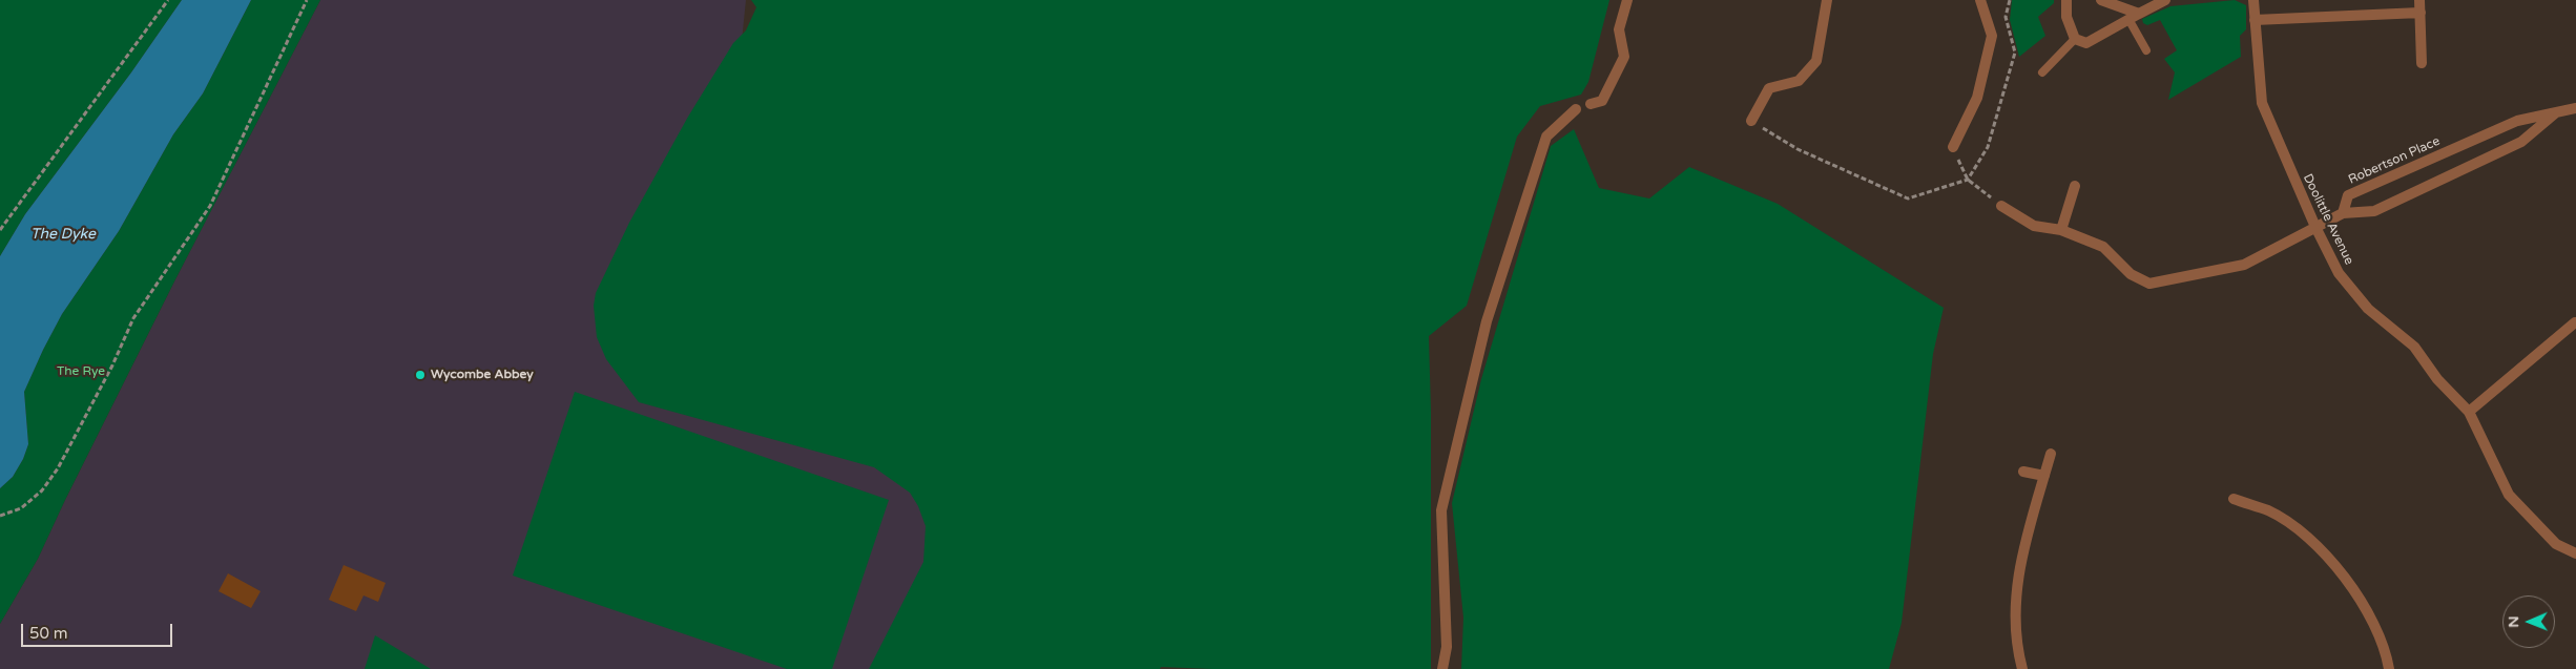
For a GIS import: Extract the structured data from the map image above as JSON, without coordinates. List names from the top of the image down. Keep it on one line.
{"streets":{"street":["Robertson Place","Doolittle Avenue"]},"water":["The Dyke"],"parks":["The Rye"],"places":["Wycombe Abbey"],"scale_bar":"50 m","north":"left"}
